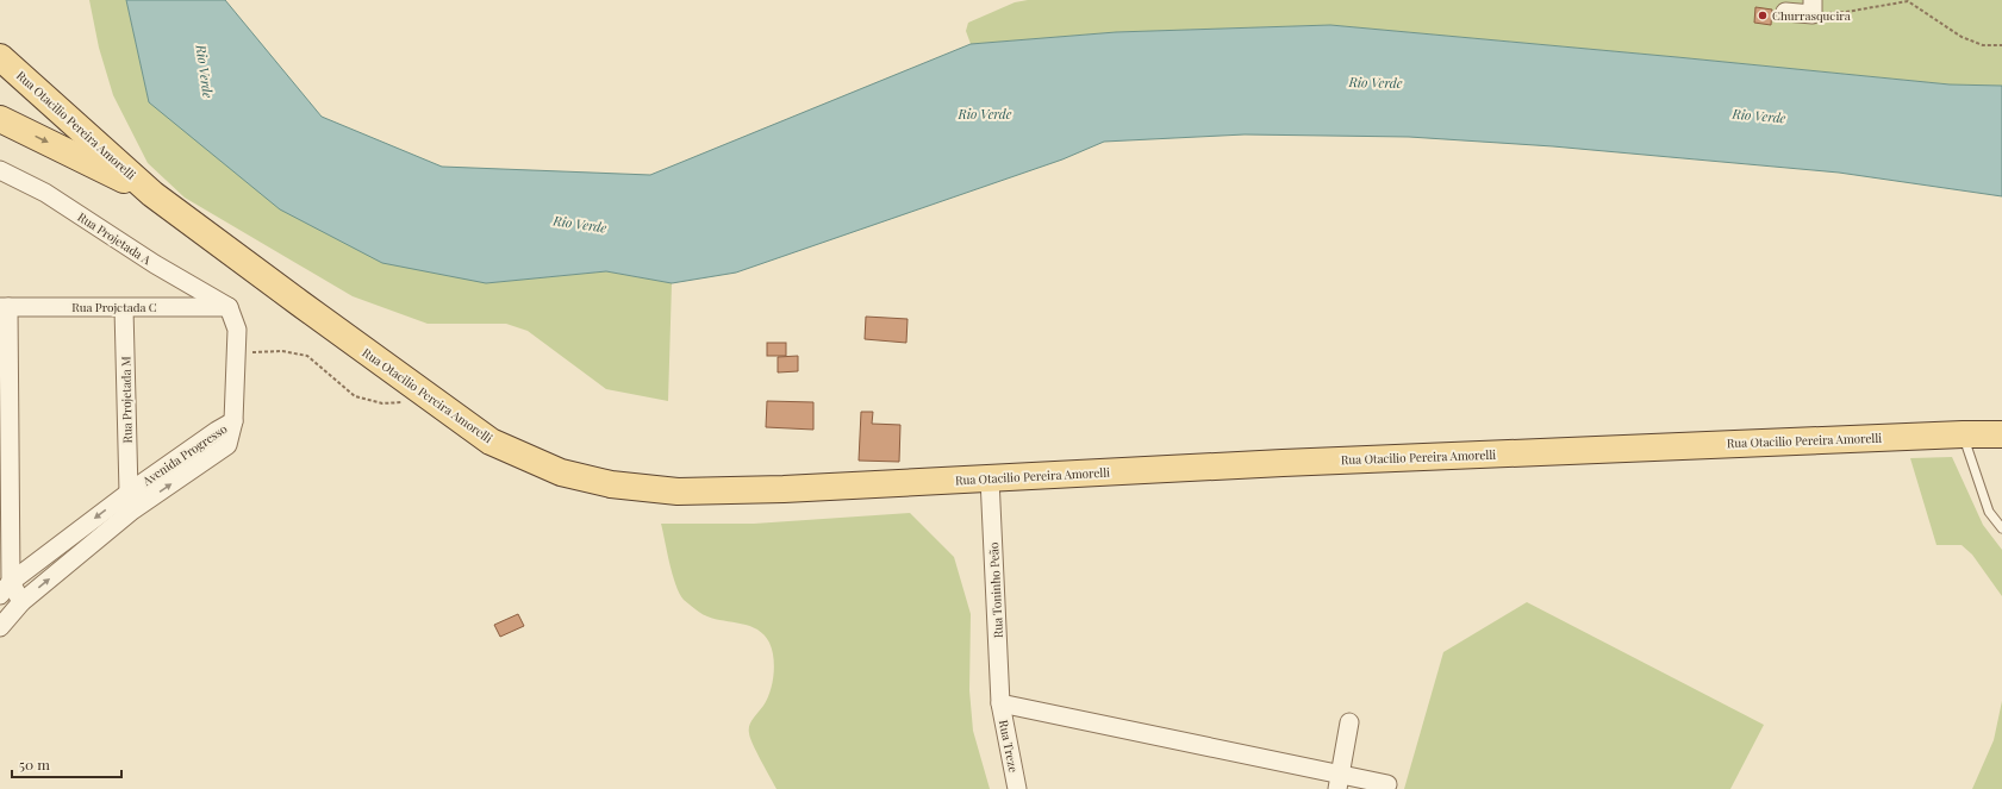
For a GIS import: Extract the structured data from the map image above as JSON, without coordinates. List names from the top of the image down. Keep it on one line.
{"streets":{"main road":["Rua Otacilio Pereira Amorelli"],"street":["Rua Projetada A","Rua Projetada C","Rua Projetada M","Avenida Progresso","Rua Toninho Peão","Rua Treze"]},"crossings":[["Rua Otacilio Pereira Amorelli","Rua Toninho Peão"],["Rua Projetada A","Rua Projetada C"],["Rua Projetada C","Rua Projetada M"],["Rua Projetada M","Avenida Progresso"],["Rua Toninho Peão","Rua Treze"]],"water":["Rio Verde"],"places":["Churrasqueira"],"scale_bar":"50 m"}
